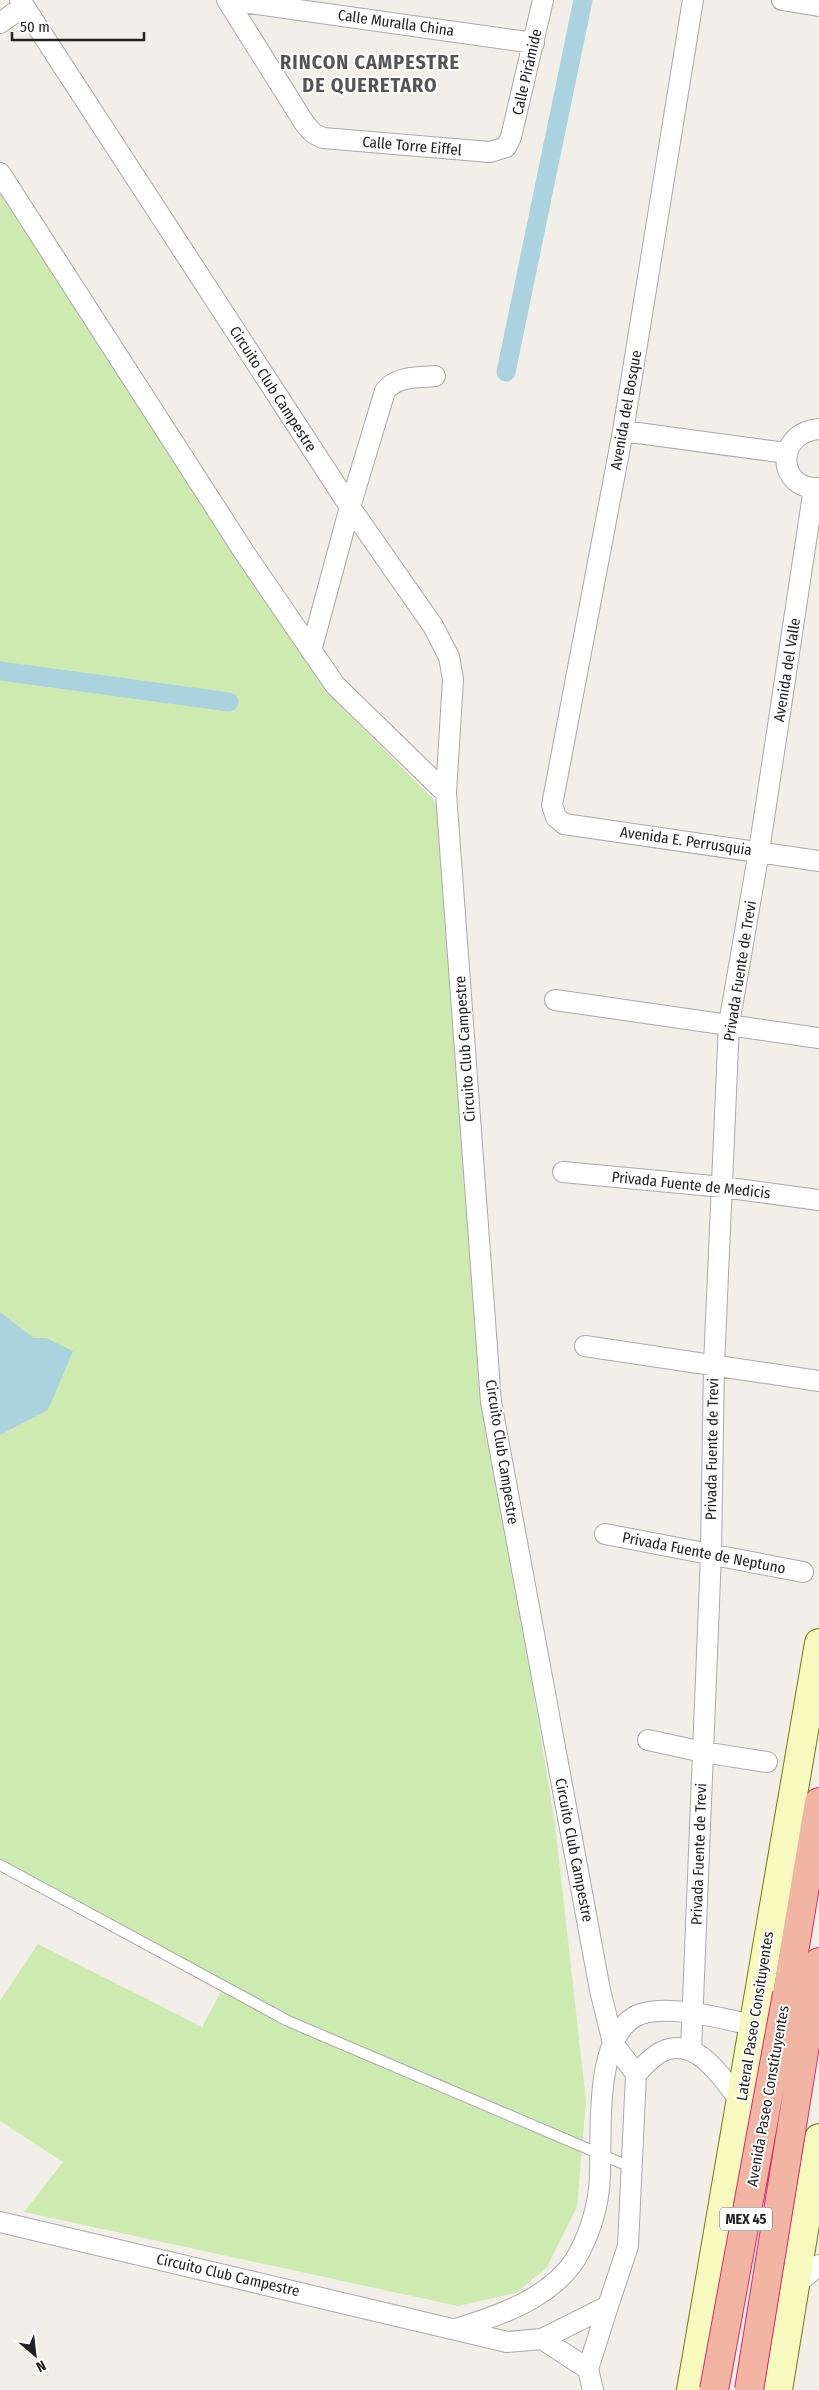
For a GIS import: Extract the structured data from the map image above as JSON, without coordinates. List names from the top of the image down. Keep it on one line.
{"streets":{"highway":["Avenida Paseo Constituyentes","MEX 45"],"main road":["Lateral Paseo Consituyentes"],"street":["Calle Muralla China","Calle Pirámide","Calle Torre Eiffel","Circuito Club Campestre","Avenida del Bosque","Avenida del Valle","Avenida E. Perrusquia","Privada Fuente de Trevi","Privada Fuente de Medicis","Privada Fuente de Neptuno"]},"crossings":[["Calle Muralla China","Calle Pirámide"],["Calle Muralla China","Calle Torre Eiffel"],["Calle Pirámide","Calle Torre Eiffel"],["Avenida del Bosque","Avenida E. Perrusquia"],["Avenida del Valle","Avenida E. Perrusquia"],["Avenida del Valle","Privada Fuente de Trevi"],["Avenida E. Perrusquia","Privada Fuente de Trevi"],["Privada Fuente de Trevi","Privada Fuente de Medicis"],["Privada Fuente de Trevi","Privada Fuente de Neptuno"]],"districts":["RINCON CAMPESTRE DE QUERETARO"],"scale_bar":"50 m","north":"bottom right"}
